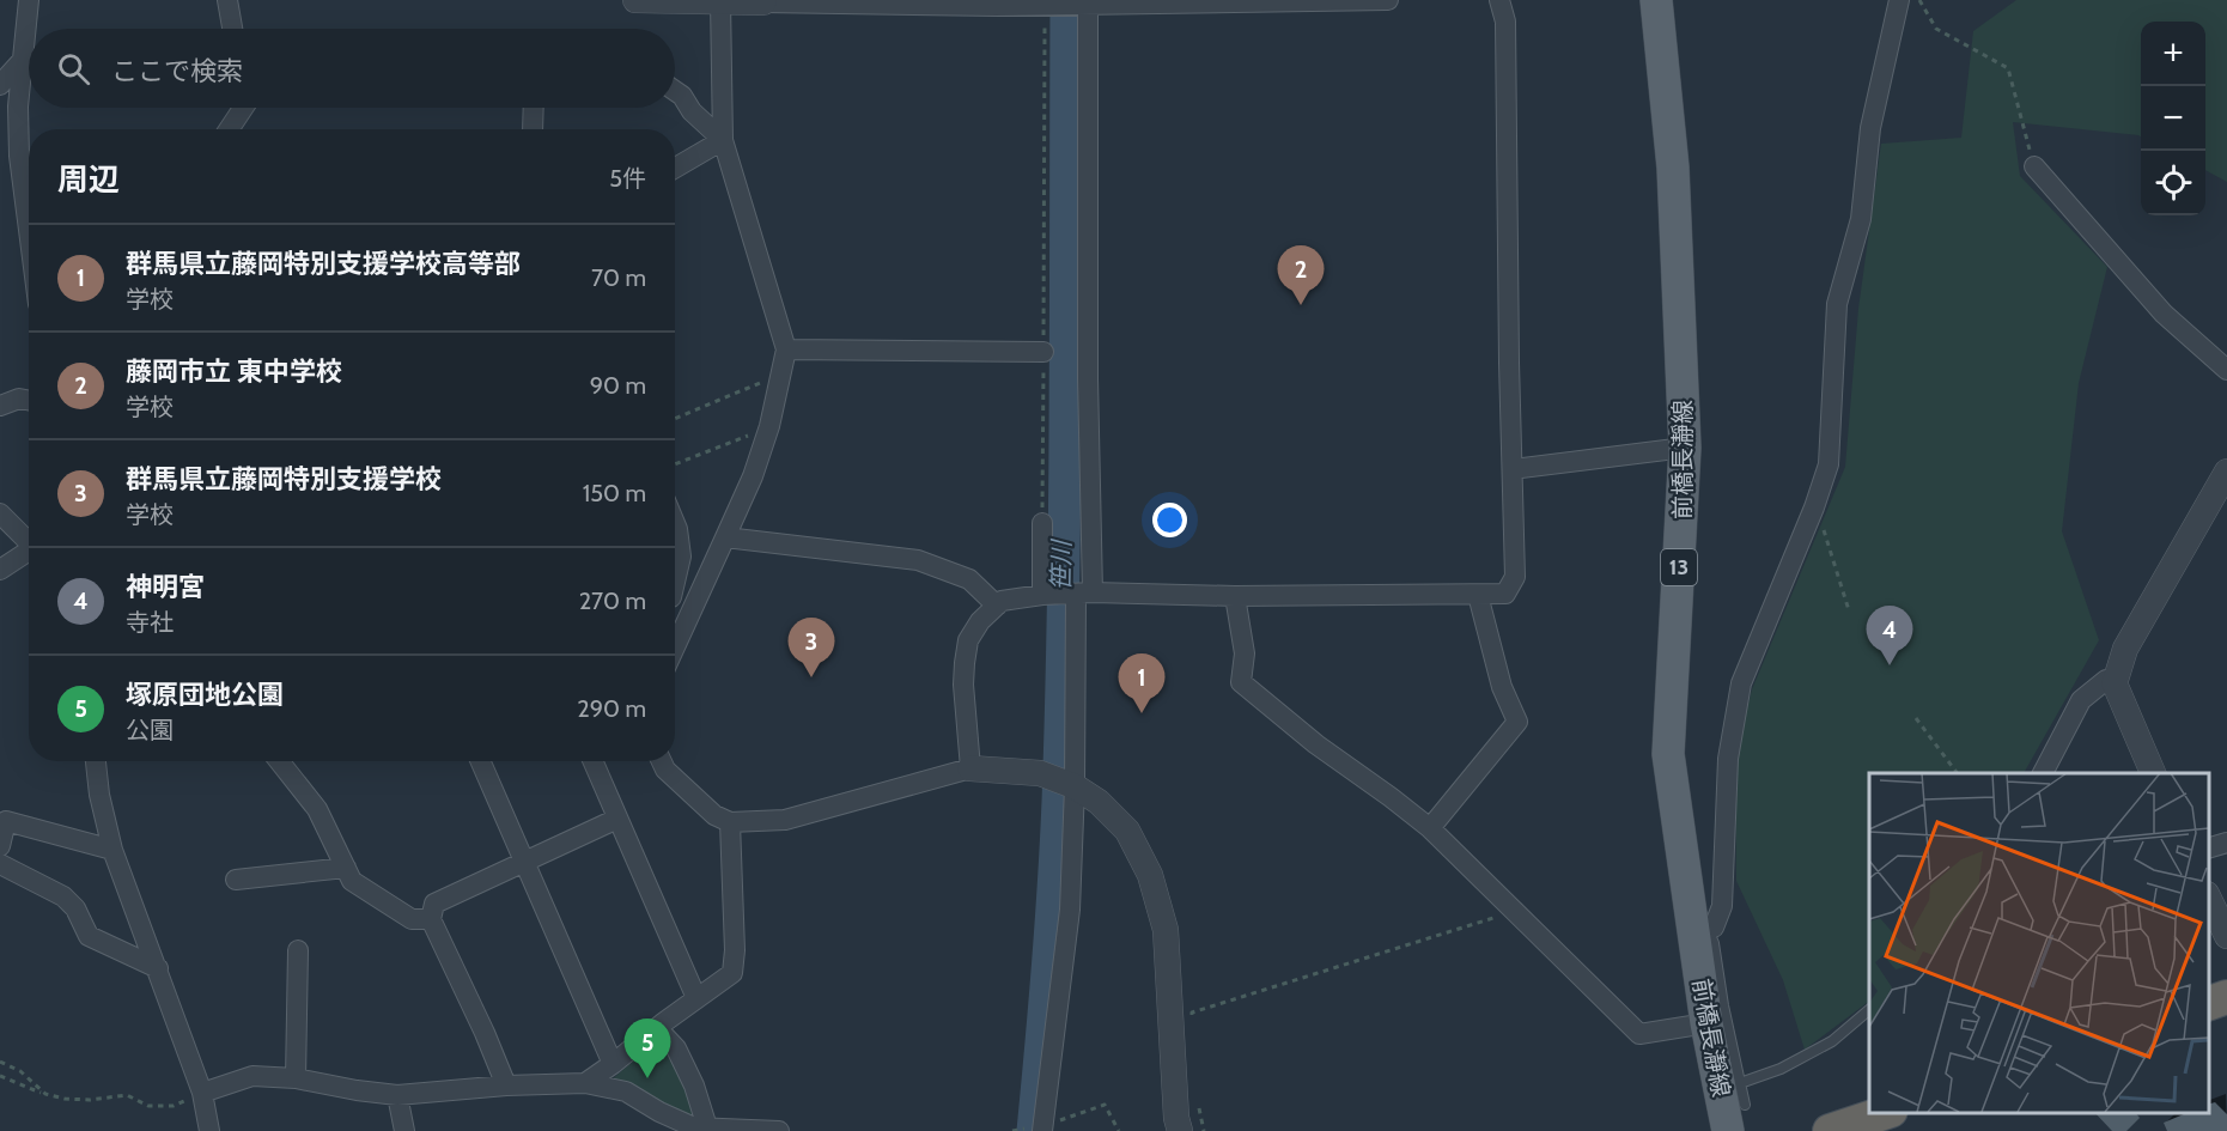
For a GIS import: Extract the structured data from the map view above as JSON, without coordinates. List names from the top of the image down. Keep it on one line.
{"streets":{"main road":["前橋長瀞線","13"]},"water":["笹川"],"page":{"map_buttons":["+","−"],"search":"ここで検索","heading":["周辺","5件"],"list":[{"mark":"1","name":"群馬県立藤岡特別支援学校高等部","note":"学校","value":"70 m"},{"mark":"2","name":"藤岡市立 東中学校","note":"学校","value":"90 m"},{"mark":"3","name":"群馬県立藤岡特別支援学校","note":"学校","value":"150 m"},{"mark":"4","name":"神明宮","note":"寺社","value":"270 m"},{"mark":"5","name":"塚原団地公園","note":"公園","value":"290 m"}],"pins":["2","4","3","1","5"]}}
